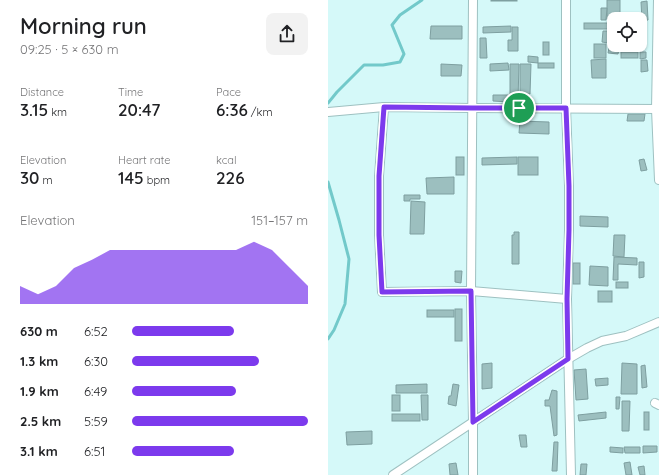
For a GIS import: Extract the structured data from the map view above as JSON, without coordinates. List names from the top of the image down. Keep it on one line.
{"page":{"heading":["Morning run","09:25 · 5 × 630 m"],"stats":[["Distance","3.15 km"],["Time","20:47"],["Pace","6:36 /km"],["Elevation","30 m"],["Heart rate","145 bpm"],["kcal","226"]],"chart":["Elevation","151–157 m"],"list":[{"name":"630 m","note":"6:52"},{"name":"1.3 km","note":"6:30"},{"name":"1.9 km","note":"6:49"},{"name":"2.5 km","note":"5:59"},{"name":"3.1 km","note":"6:51"}]}}
